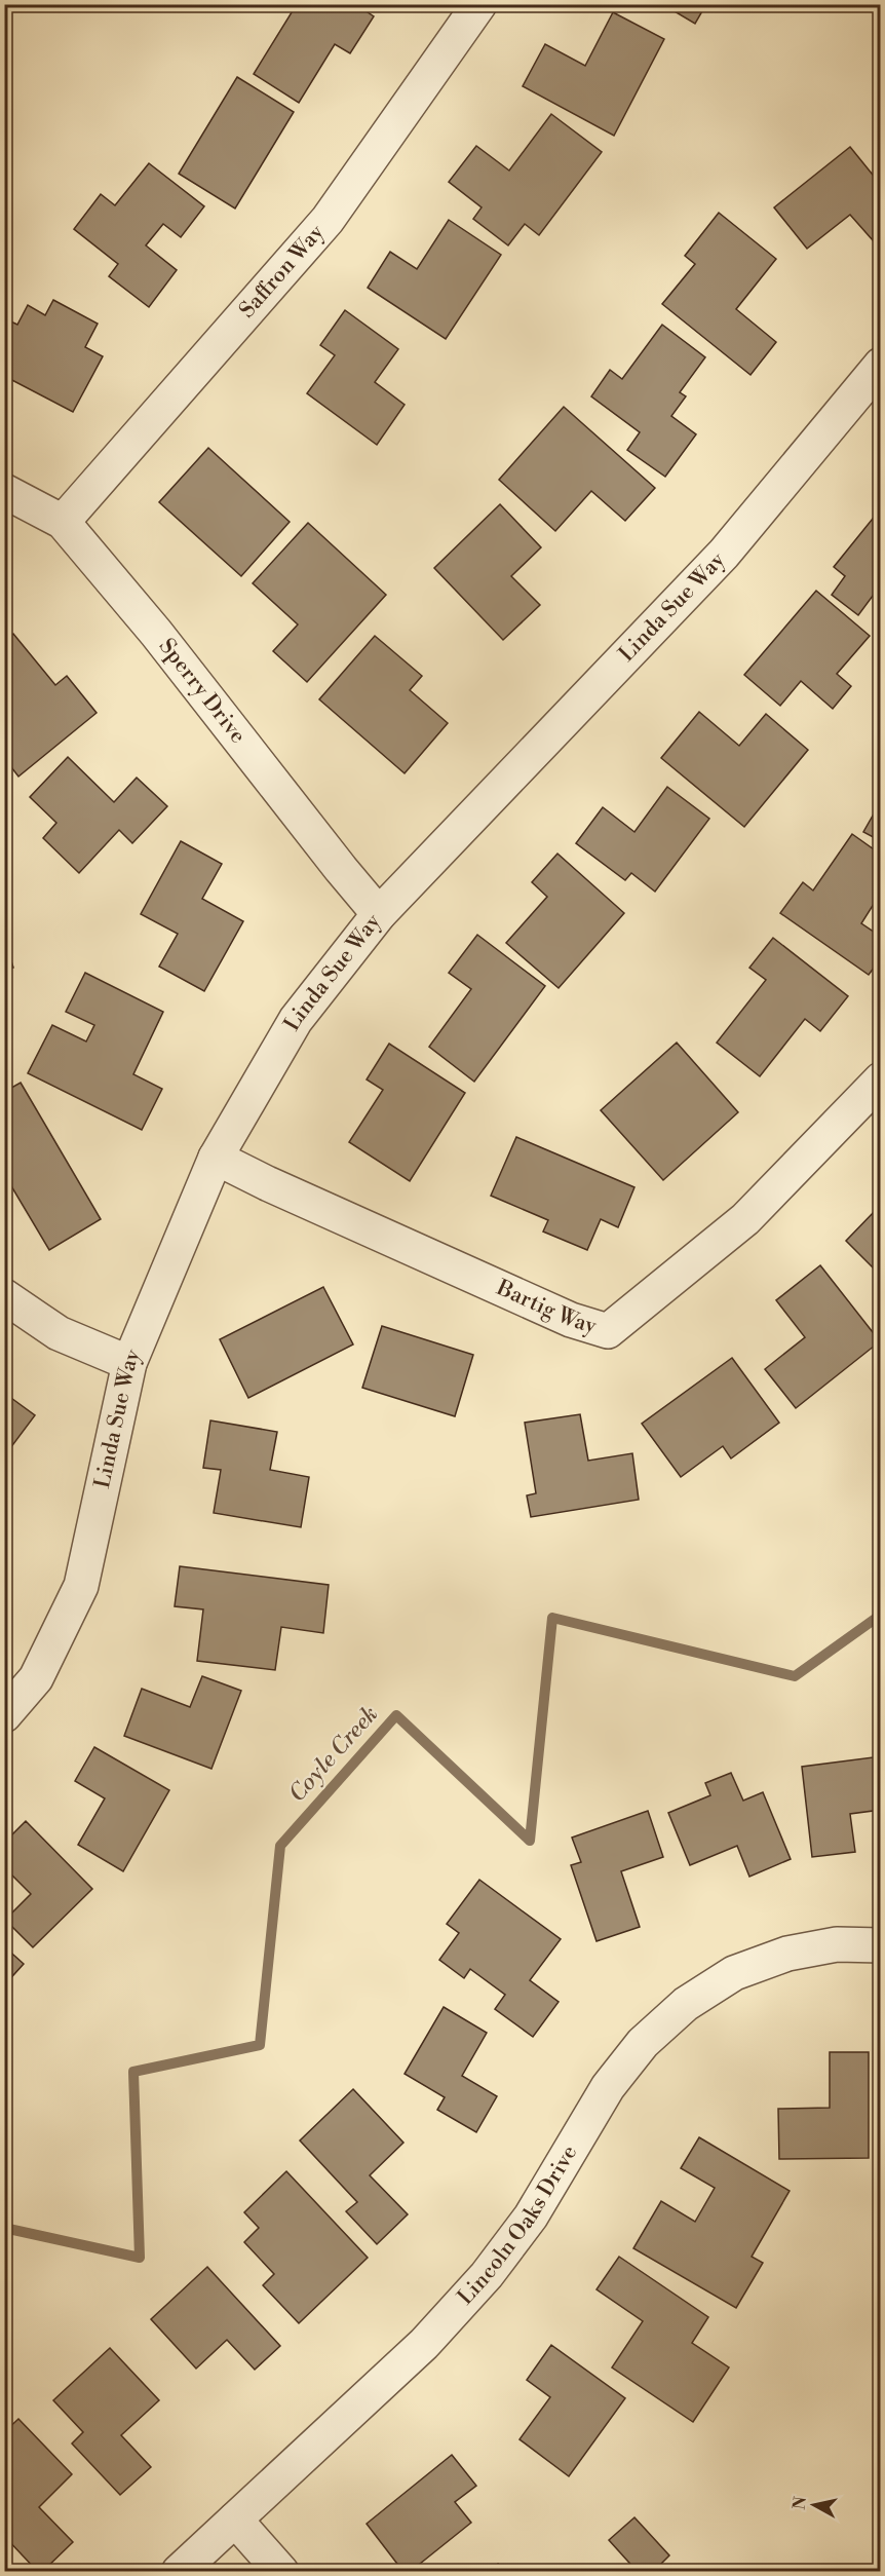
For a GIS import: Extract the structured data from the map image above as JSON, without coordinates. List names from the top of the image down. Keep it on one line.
{"streets":{"street":["Saffron Way","Linda Sue Way","Sperry Drive","Bartig Way","Lincoln Oaks Drive"]},"crossings":[["Saffron Way","Sperry Drive"],["Linda Sue Way","Sperry Drive"],["Linda Sue Way","Bartig Way"]],"water":["Coyle Creek"],"north":"left"}
